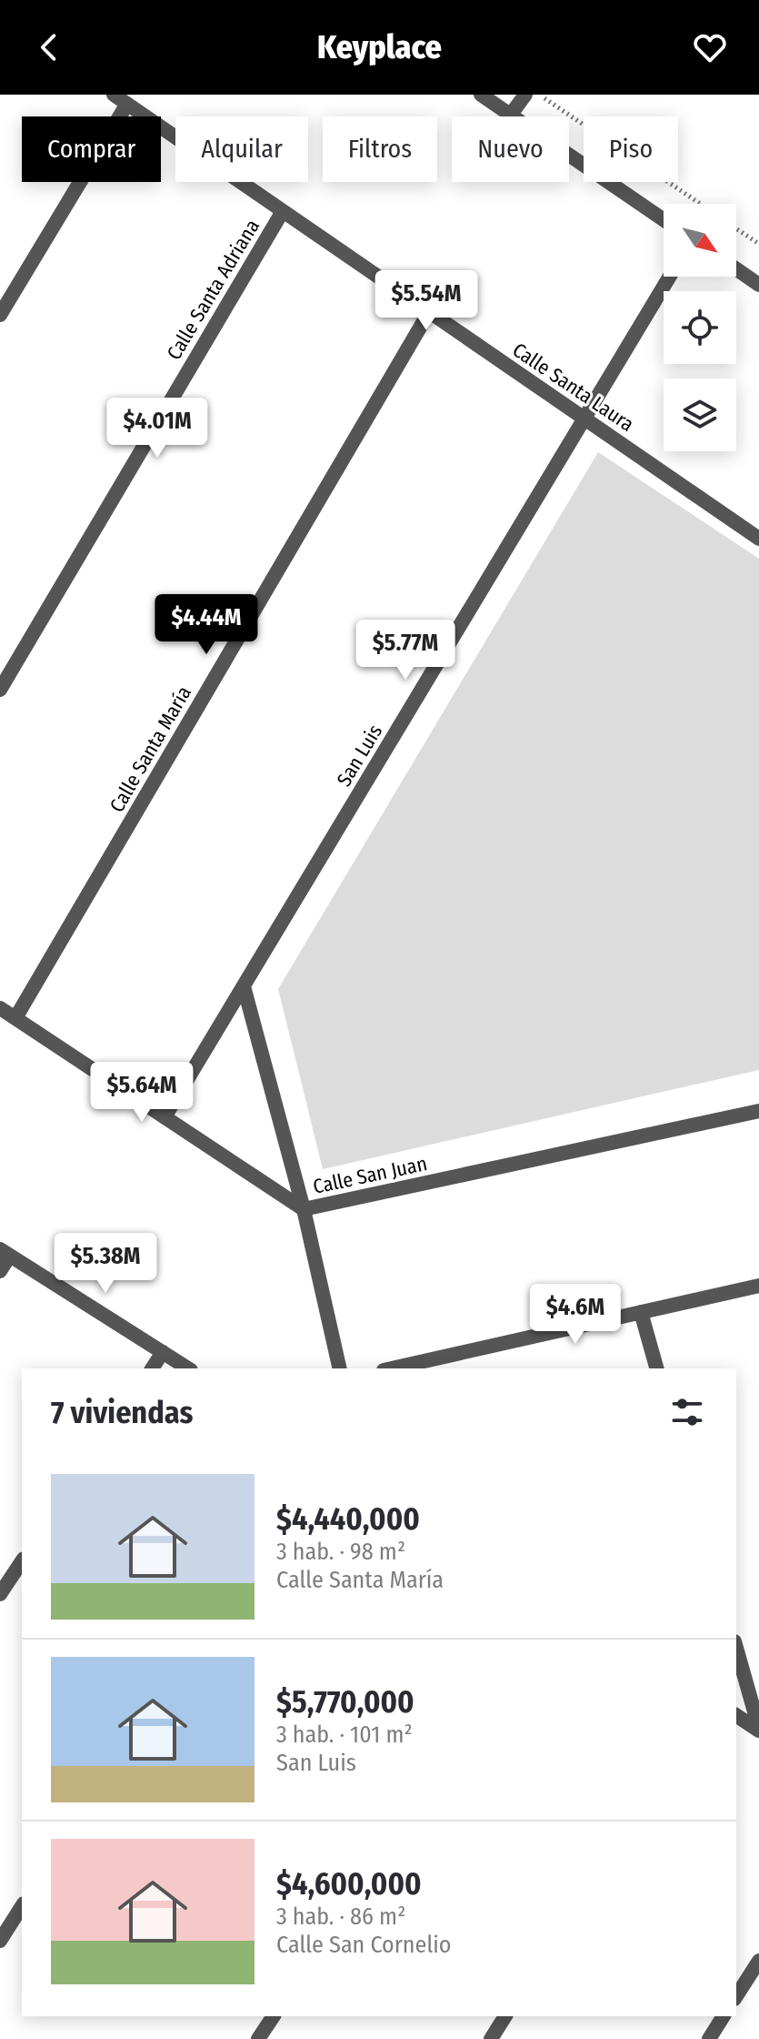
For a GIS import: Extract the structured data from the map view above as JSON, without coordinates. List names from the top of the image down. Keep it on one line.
{"streets":{"street":["Calle Santa Adriana","Calle Santa Laura","Calle Santa María","San Luis","Calle San Juan"]},"crossings":[["Calle Santa Adriana","Calle Santa Laura"],["Calle Santa Laura","Calle Santa María"],["Calle Santa Laura","San Luis"],["Calle Santa María","Calle San Juan"],["San Luis","Calle San Juan"]],"north":"bottom right","page":{"header":"Keyplace","chip":["Comprar","Alquilar","Filtros","Nuevo","Piso"],"price":["$5.54M","$4.01M","$4.44M","$5.77M","$5.64M","$5.38M","$4.6M"],"heading":"7 viviendas","list":[{"name":"$4,440,000","note":"3 hab. · 98 m² · Calle Santa María"},{"name":"$5,770,000","note":"3 hab. · 101 m² · San Luis"},{"name":"$4,600,000","note":"3 hab. · 86 m² · Calle San Cornelio"}]}}
